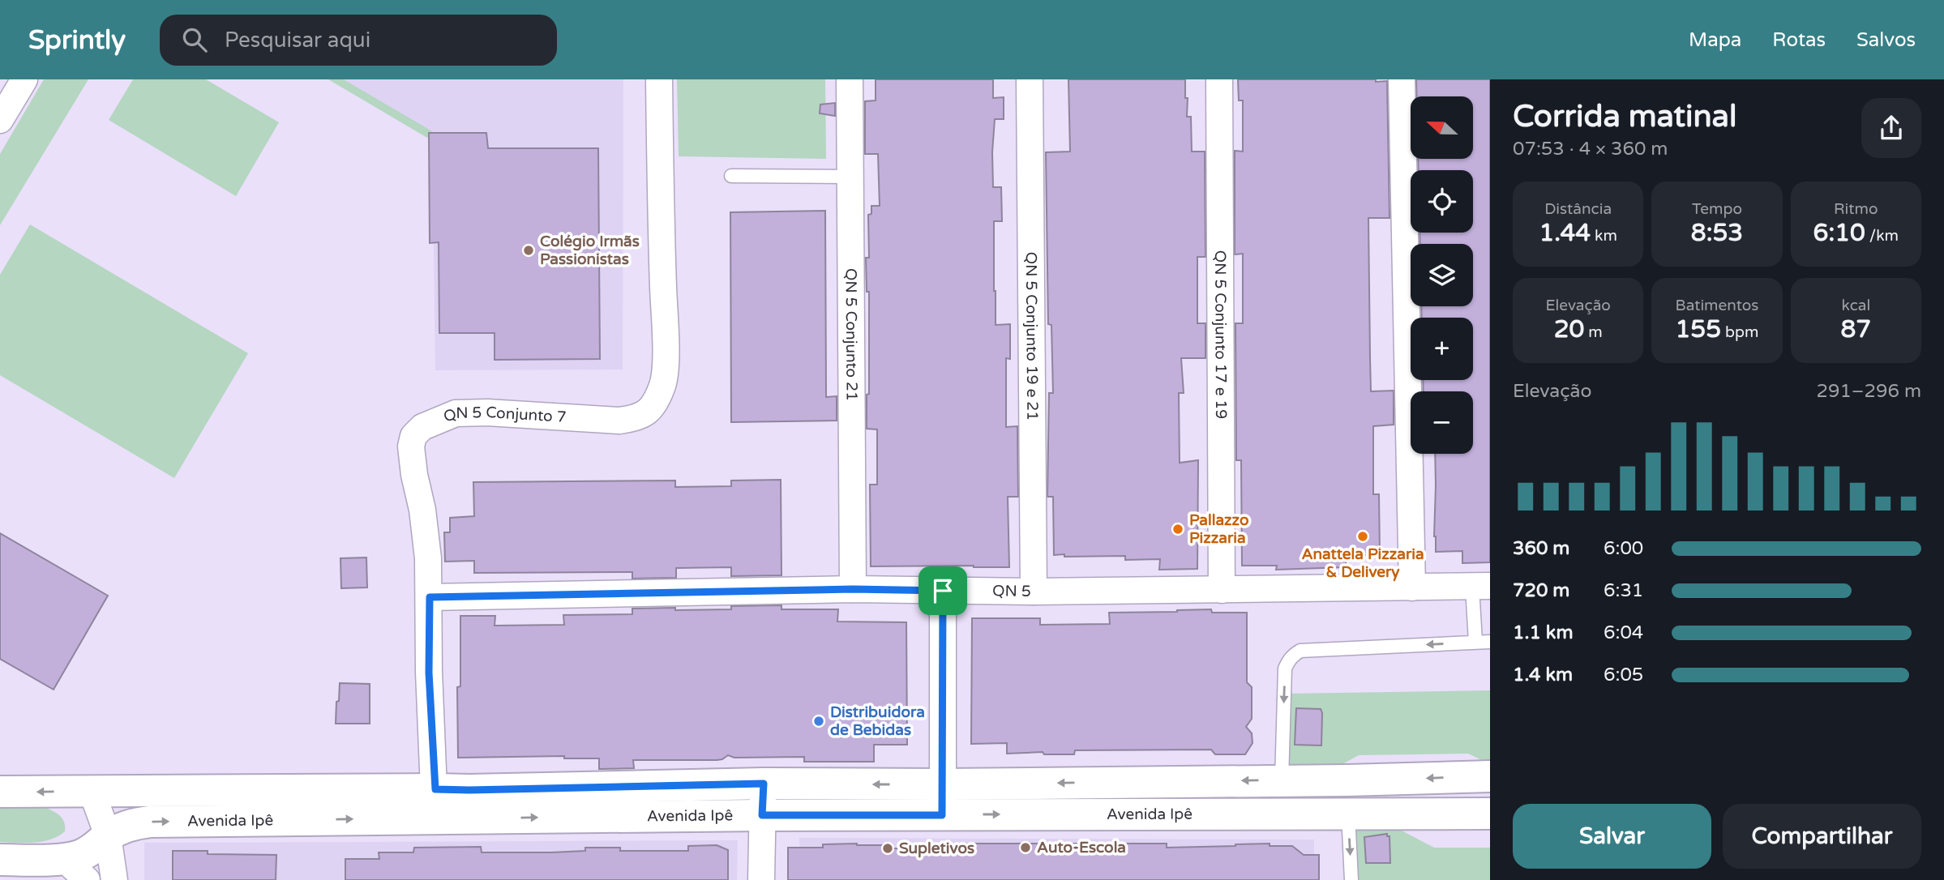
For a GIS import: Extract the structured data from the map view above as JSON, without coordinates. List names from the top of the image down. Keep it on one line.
{"streets":{"street":["QN 5 Conjunto 21","QN 5 Conjunto 17 e 19","QN 5 Conjunto 19 e 21","QN 5 Conjunto 7","QN 5","Avenida Ipê"]},"crossings":[["QN 5 Conjunto 21","QN 5"],["QN 5 Conjunto 17 e 19","QN 5"],["QN 5 Conjunto 19 e 21","QN 5"],["QN 5 Conjunto 7","QN 5"],["QN 5 Conjunto 7","Avenida Ipê"]],"places":["Colégio Irmãs Passionistas","Pallazzo Pizzaria","Anattela Pizzaria & Delivery","Distribuidora de Bebidas","Auto-Escola","Supletivos"],"north":"left","page":{"header":"Sprintly","search":"Pesquisar aqui","nav":["Mapa","Rotas","Salvos"],"heading":["Corrida matinal","07:53 · 4 × 360 m"],"map_buttons":["+","−"],"stats":[["Distância","1.44 km"],["Tempo","8:53"],["Ritmo","6:10 /km"],["Elevação","20 m"],["Batimentos","155 bpm"],["kcal","87"]],"chart":["Elevação","291–296 m"],"list":[{"name":"360 m","note":"6:00"},{"name":"720 m","note":"6:31"},{"name":"1.1 km","note":"6:04"},{"name":"1.4 km","note":"6:05"}],"buttons":["Salvar","Compartilhar"]}}
